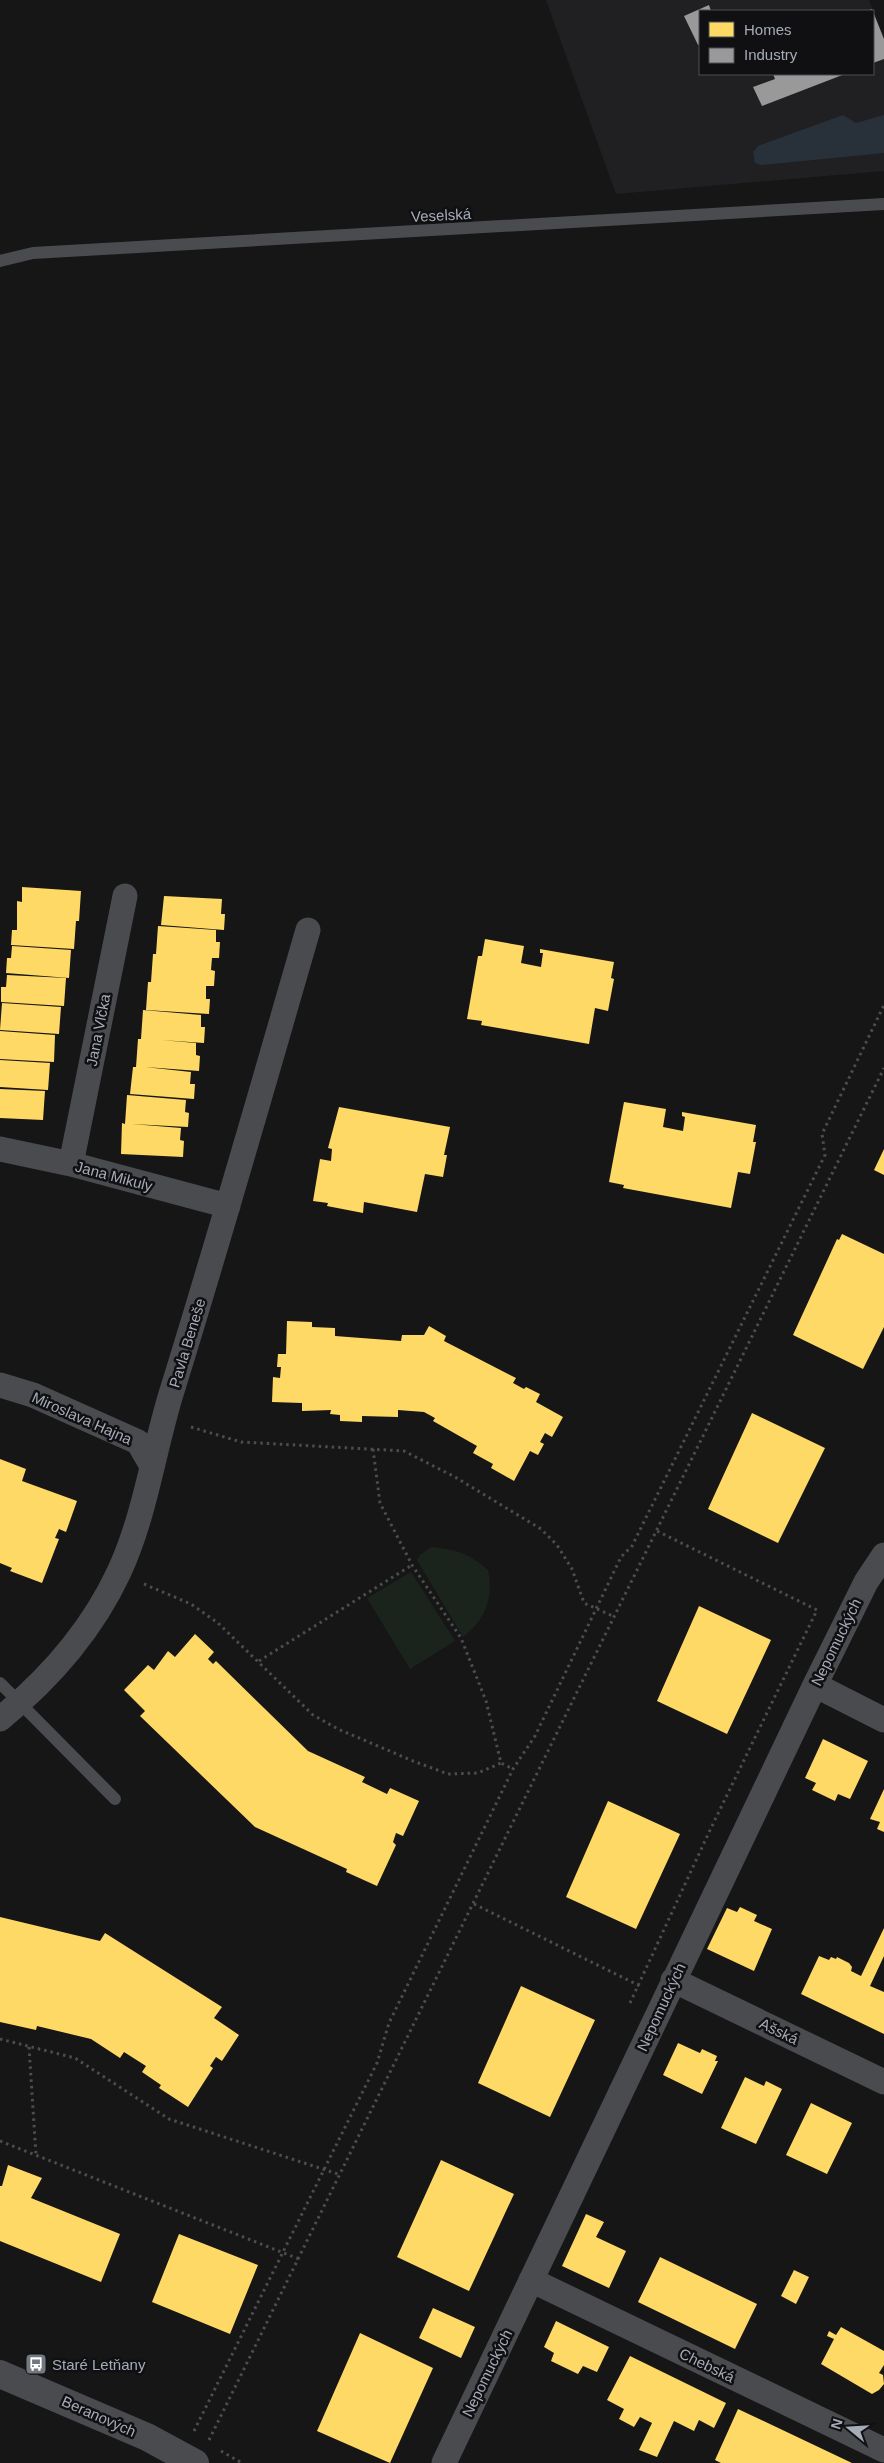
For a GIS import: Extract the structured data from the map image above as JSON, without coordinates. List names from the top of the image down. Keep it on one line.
{"streets":{"street":["Jana Vlčka","Jana Mikuly","Pavla Beneše","Miroslava Hajna","Nepomuckých","Ašská","Chebská","Beranových"],"lane":["Veselská"]},"crossings":[["Jana Vlčka","Jana Mikuly"],["Jana Mikuly","Pavla Beneše"],["Pavla Beneše","Miroslava Hajna"],["Nepomuckých","Ašská"],["Nepomuckých","Chebská"]],"places":{"bus stop":["Staré Letňany"]},"legend":["Homes","Industry"],"north":"left"}
